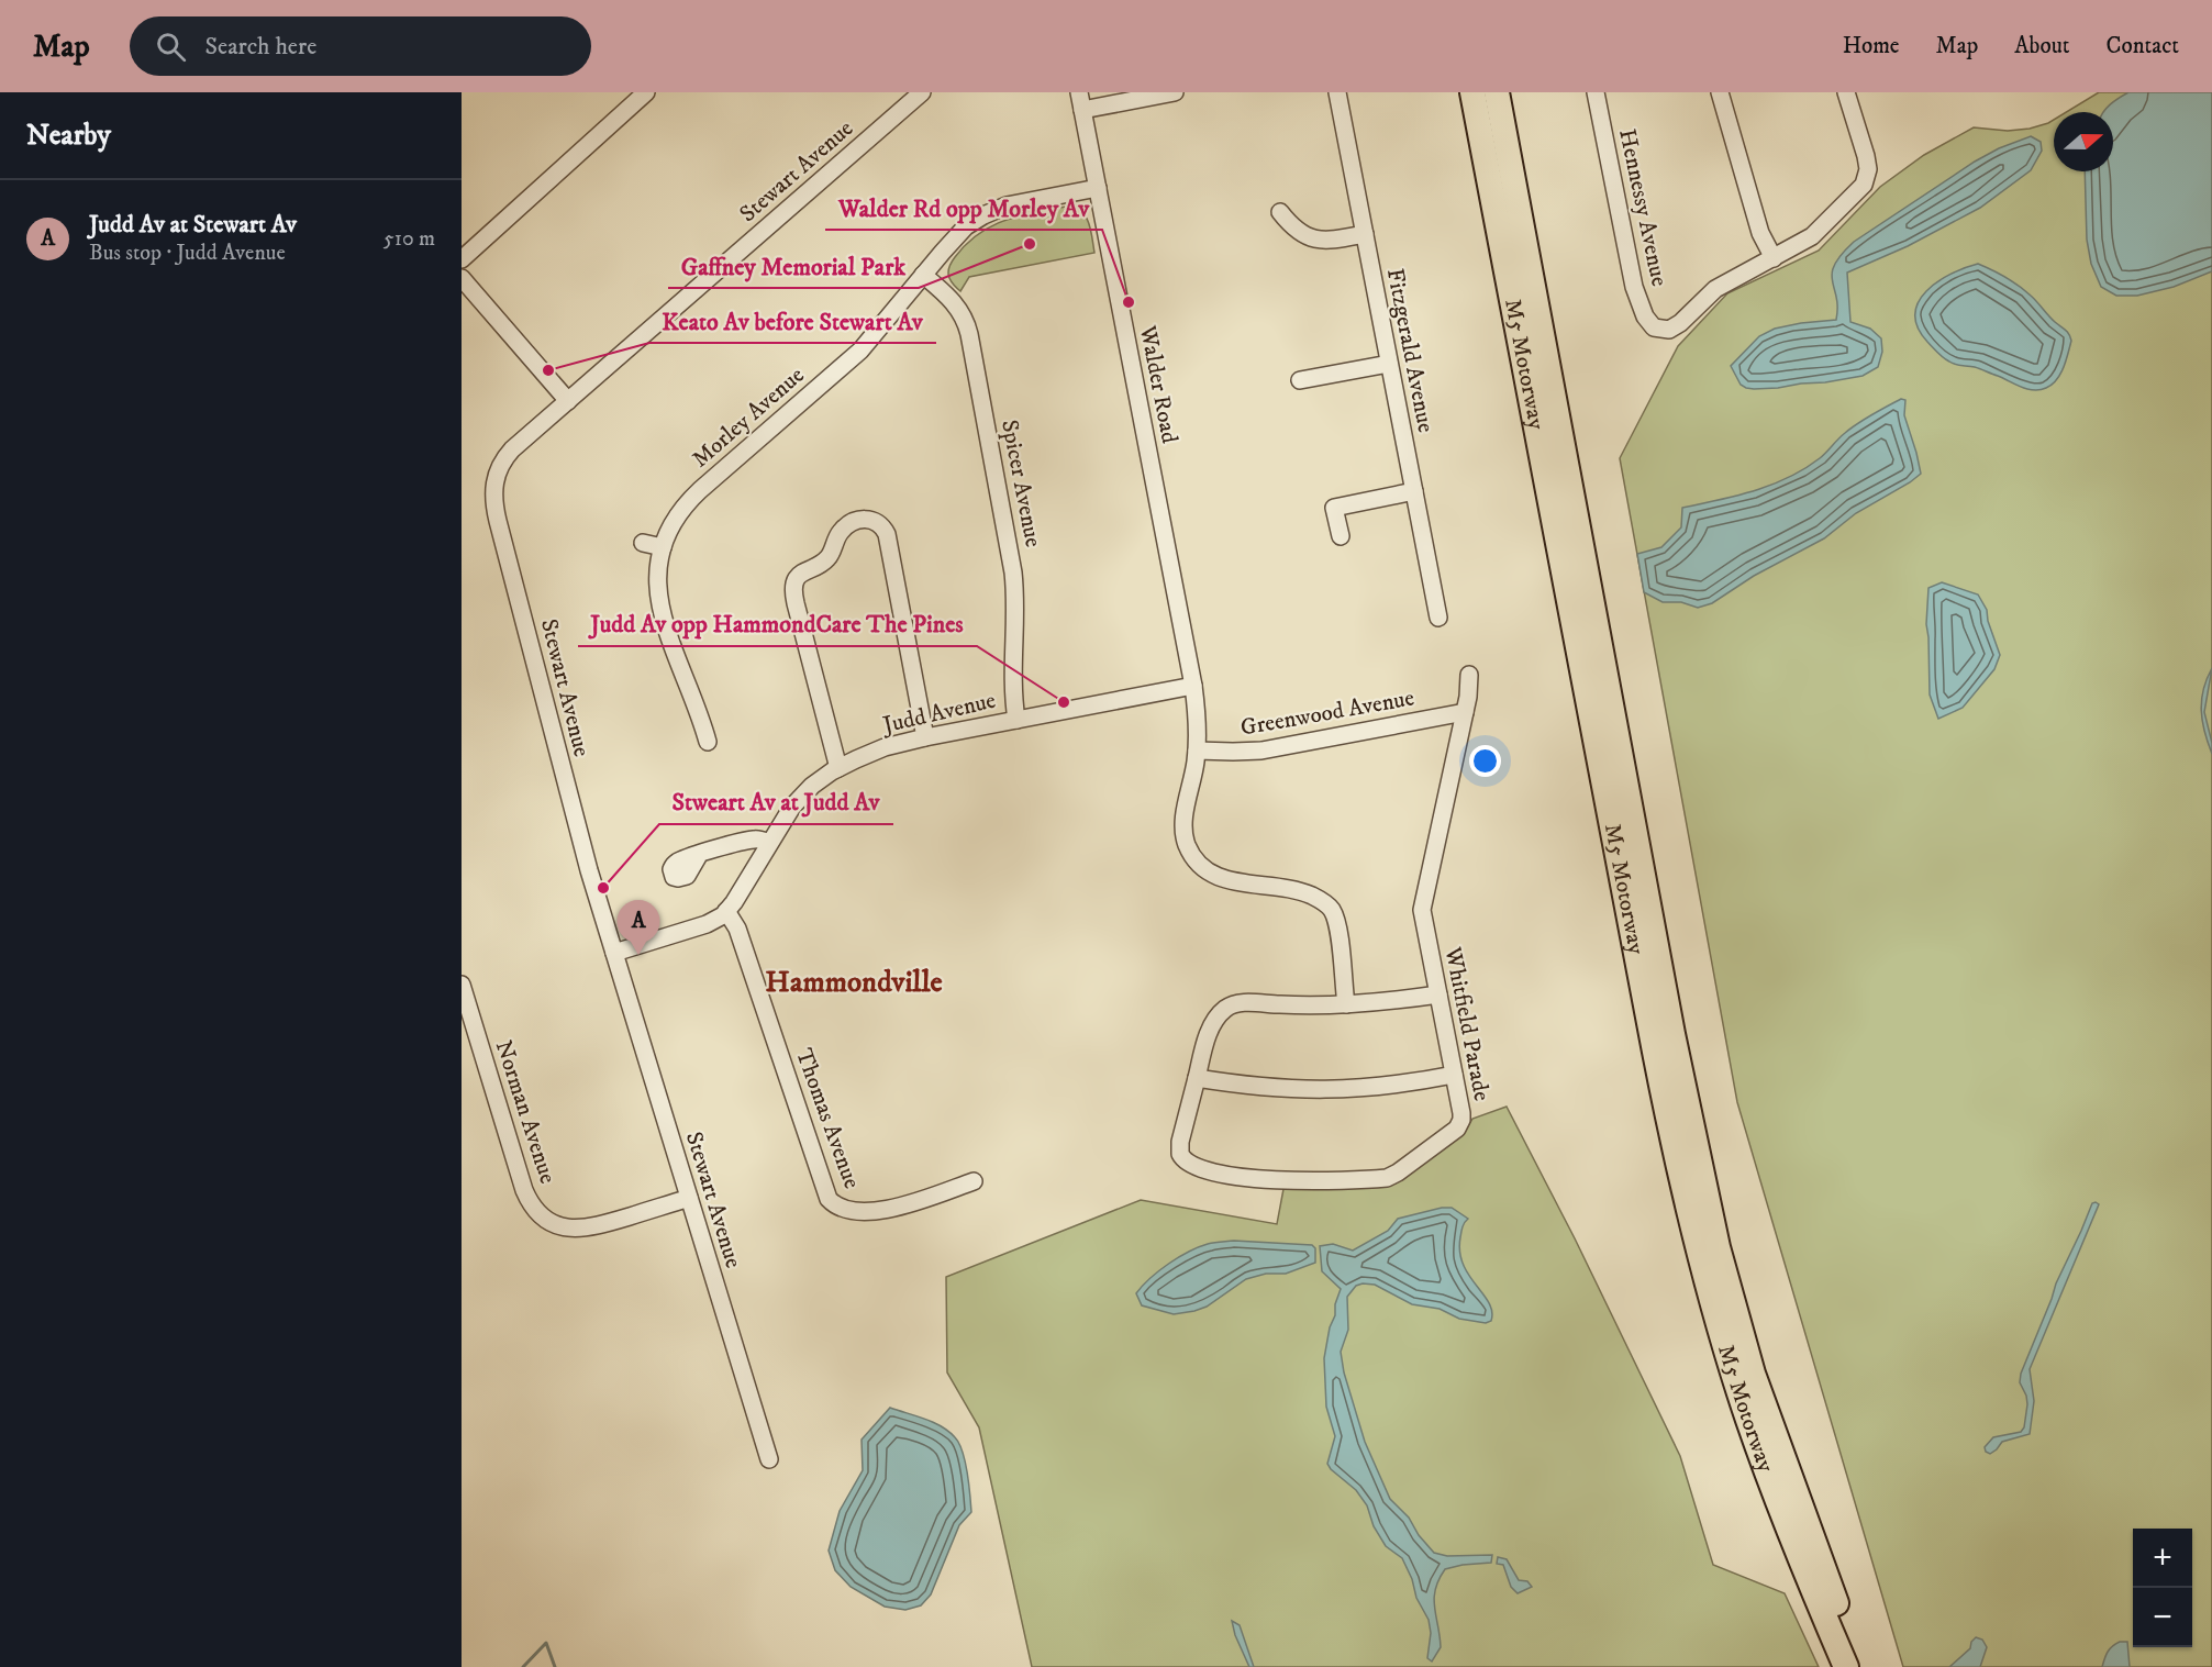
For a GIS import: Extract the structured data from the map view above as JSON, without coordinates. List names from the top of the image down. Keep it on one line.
{"streets":{"highway":["M5 Motorway"],"street":["Stewart Avenue","Hennessy Avenue","Fitzgerald Avenue","Walder Road","Morley Avenue","Spicer Avenue","Judd Avenue","Greenwood Avenue","Whitfield Parade","Norman Avenue","Thomas Avenue"]},"crossings":[["Stewart Avenue","Judd Avenue"],["Stewart Avenue","Norman Avenue"],["Walder Road","Morley Avenue"],["Walder Road","Judd Avenue"],["Walder Road","Greenwood Avenue"],["Morley Avenue","Spicer Avenue"],["Spicer Avenue","Judd Avenue"],["Judd Avenue","Thomas Avenue"],["Greenwood Avenue","Whitfield Parade"]],"districts":["Hammondville"],"places":["Gaffney Memorial Park","Walder Rd opp Morley Av","Keato Av before Stewart Av","Judd Av opp HammondCare The Pines","Stweart Av at Judd Av"],"north":"right","page":{"header":"Map","search":"Search here","nav":["Home","Map","About","Contact"],"heading":"Nearby","list":[{"mark":"A","name":"Judd Av at Stewart Av","note":"Bus stop · Judd Avenue","value":"510 m"}],"pins":"A","map_buttons":["+","−"]}}
